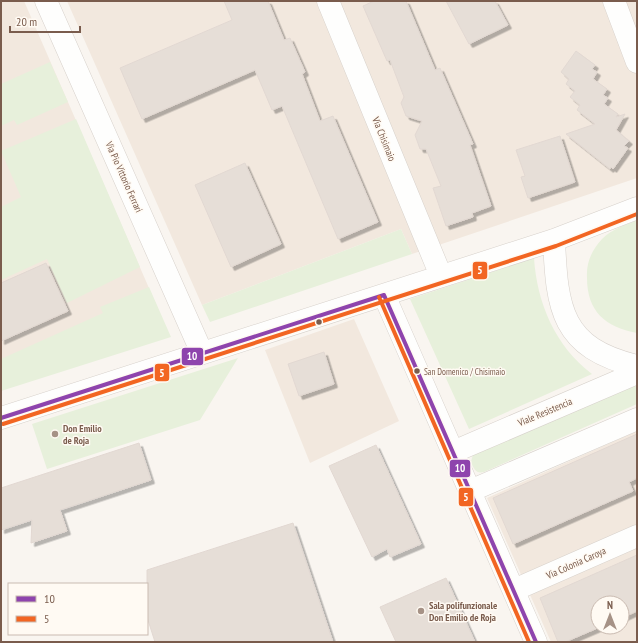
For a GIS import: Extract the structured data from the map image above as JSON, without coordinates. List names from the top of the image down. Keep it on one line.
{"streets":{"street":["Via Chisimaio","Via Pio Vittorio Ferrari","Viale Resistencia","Via Colonia Caroya"]},"places":["San Domenico / Chisimaio","Don Emilio de Roja","Sala polifunzionale Don Emilio de Roja"],"lines":["transit line 5","transit line 10"],"legend":["10","5"],"scale_bar":"20 m","north":"top"}
